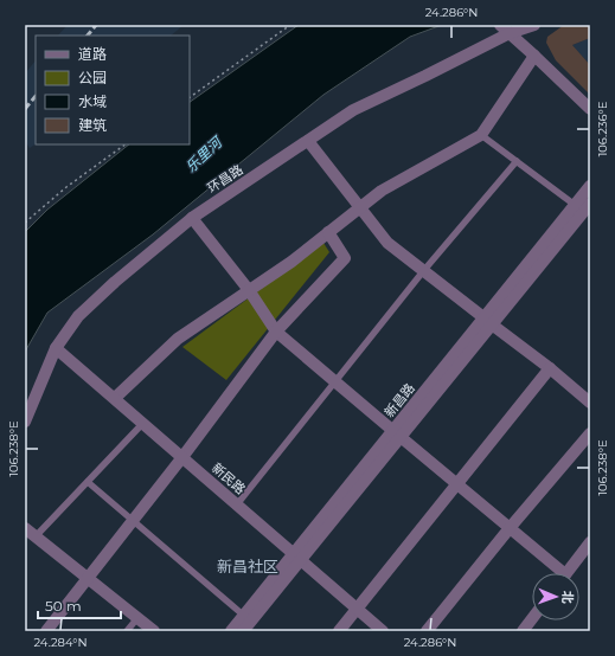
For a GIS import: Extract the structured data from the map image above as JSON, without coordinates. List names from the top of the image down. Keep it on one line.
{"streets":{"street":["环昌路","新昌路","新民路"]},"crossings":[["环昌路","新民路"],["新昌路","新民路"]],"districts":["新昌社区"],"water":["乐里河"],"legend":["道路","公园","水域","建筑"],"scale_bar":"50 m","north":"right","coordinates":["24.286°N","106.236°E","106.238°E","24.284°N"]}
